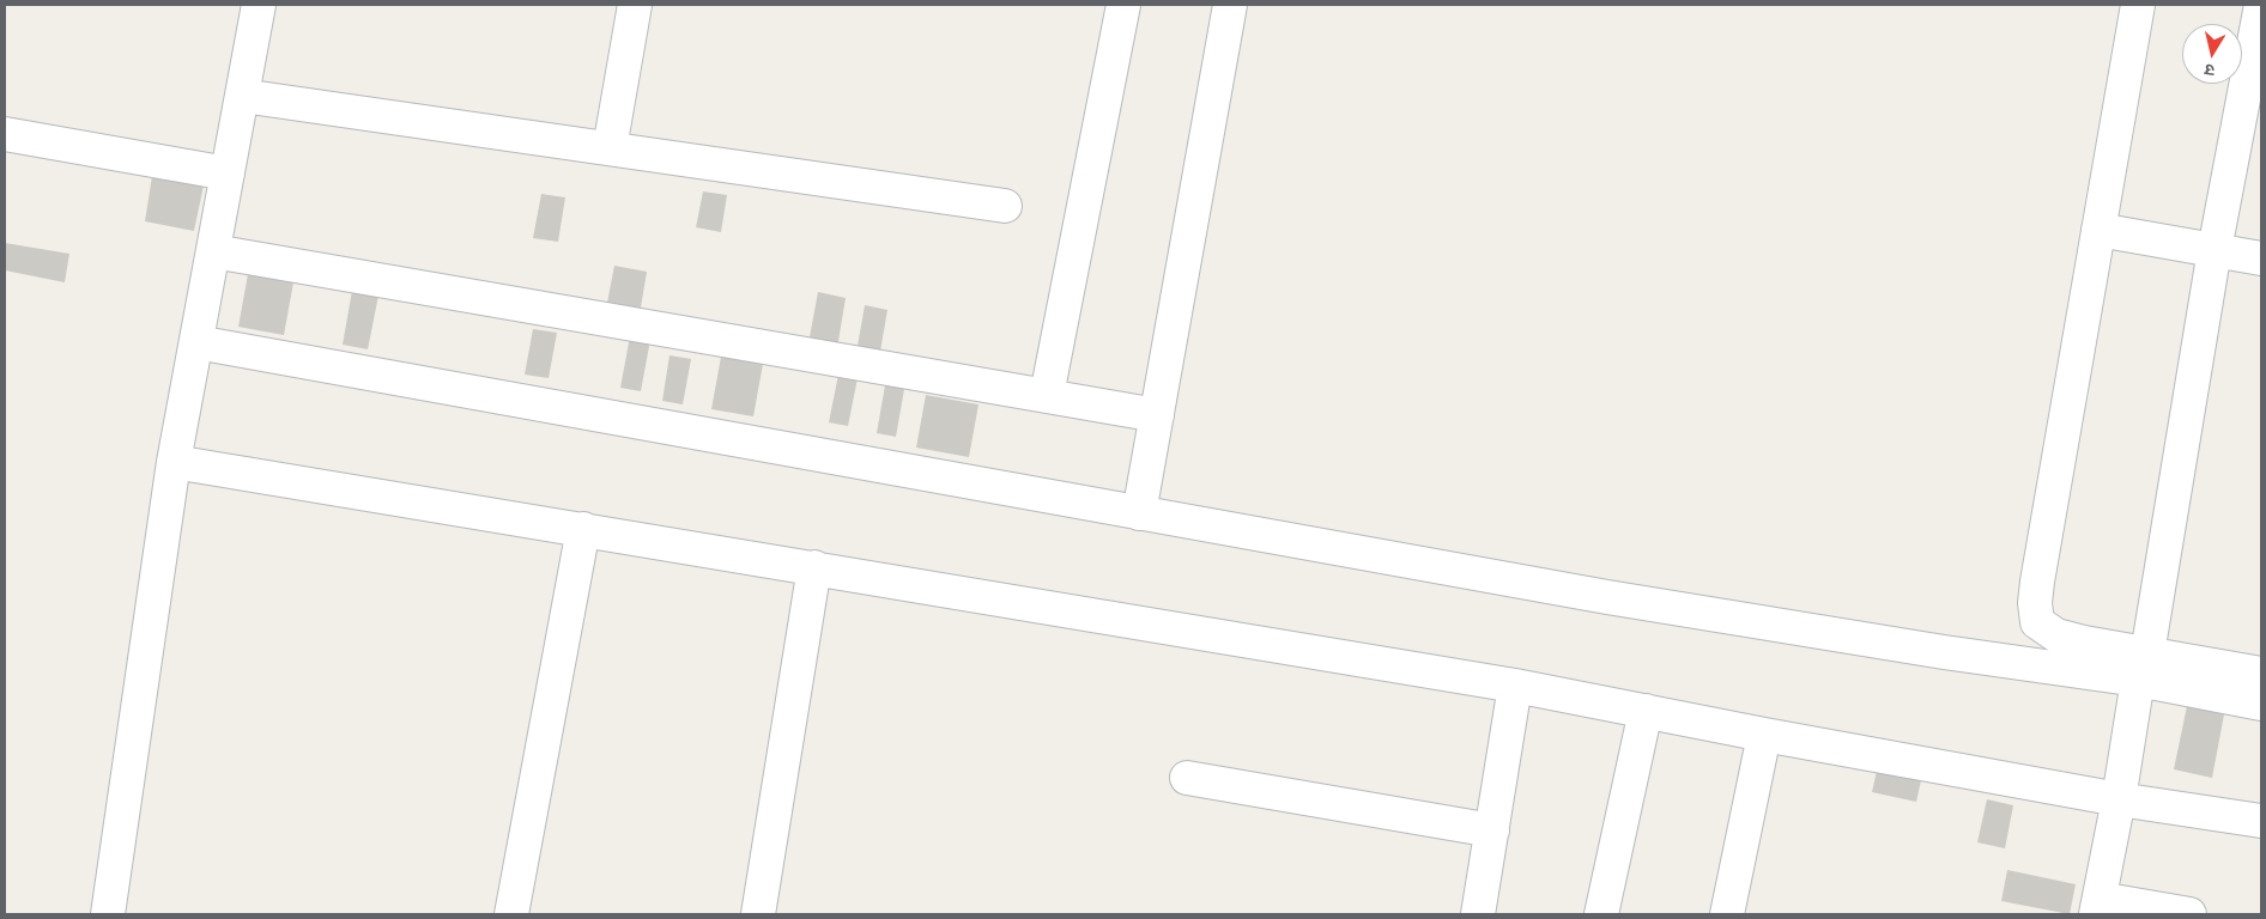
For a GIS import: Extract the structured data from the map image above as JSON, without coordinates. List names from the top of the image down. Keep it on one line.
{"north":"bottom"}
